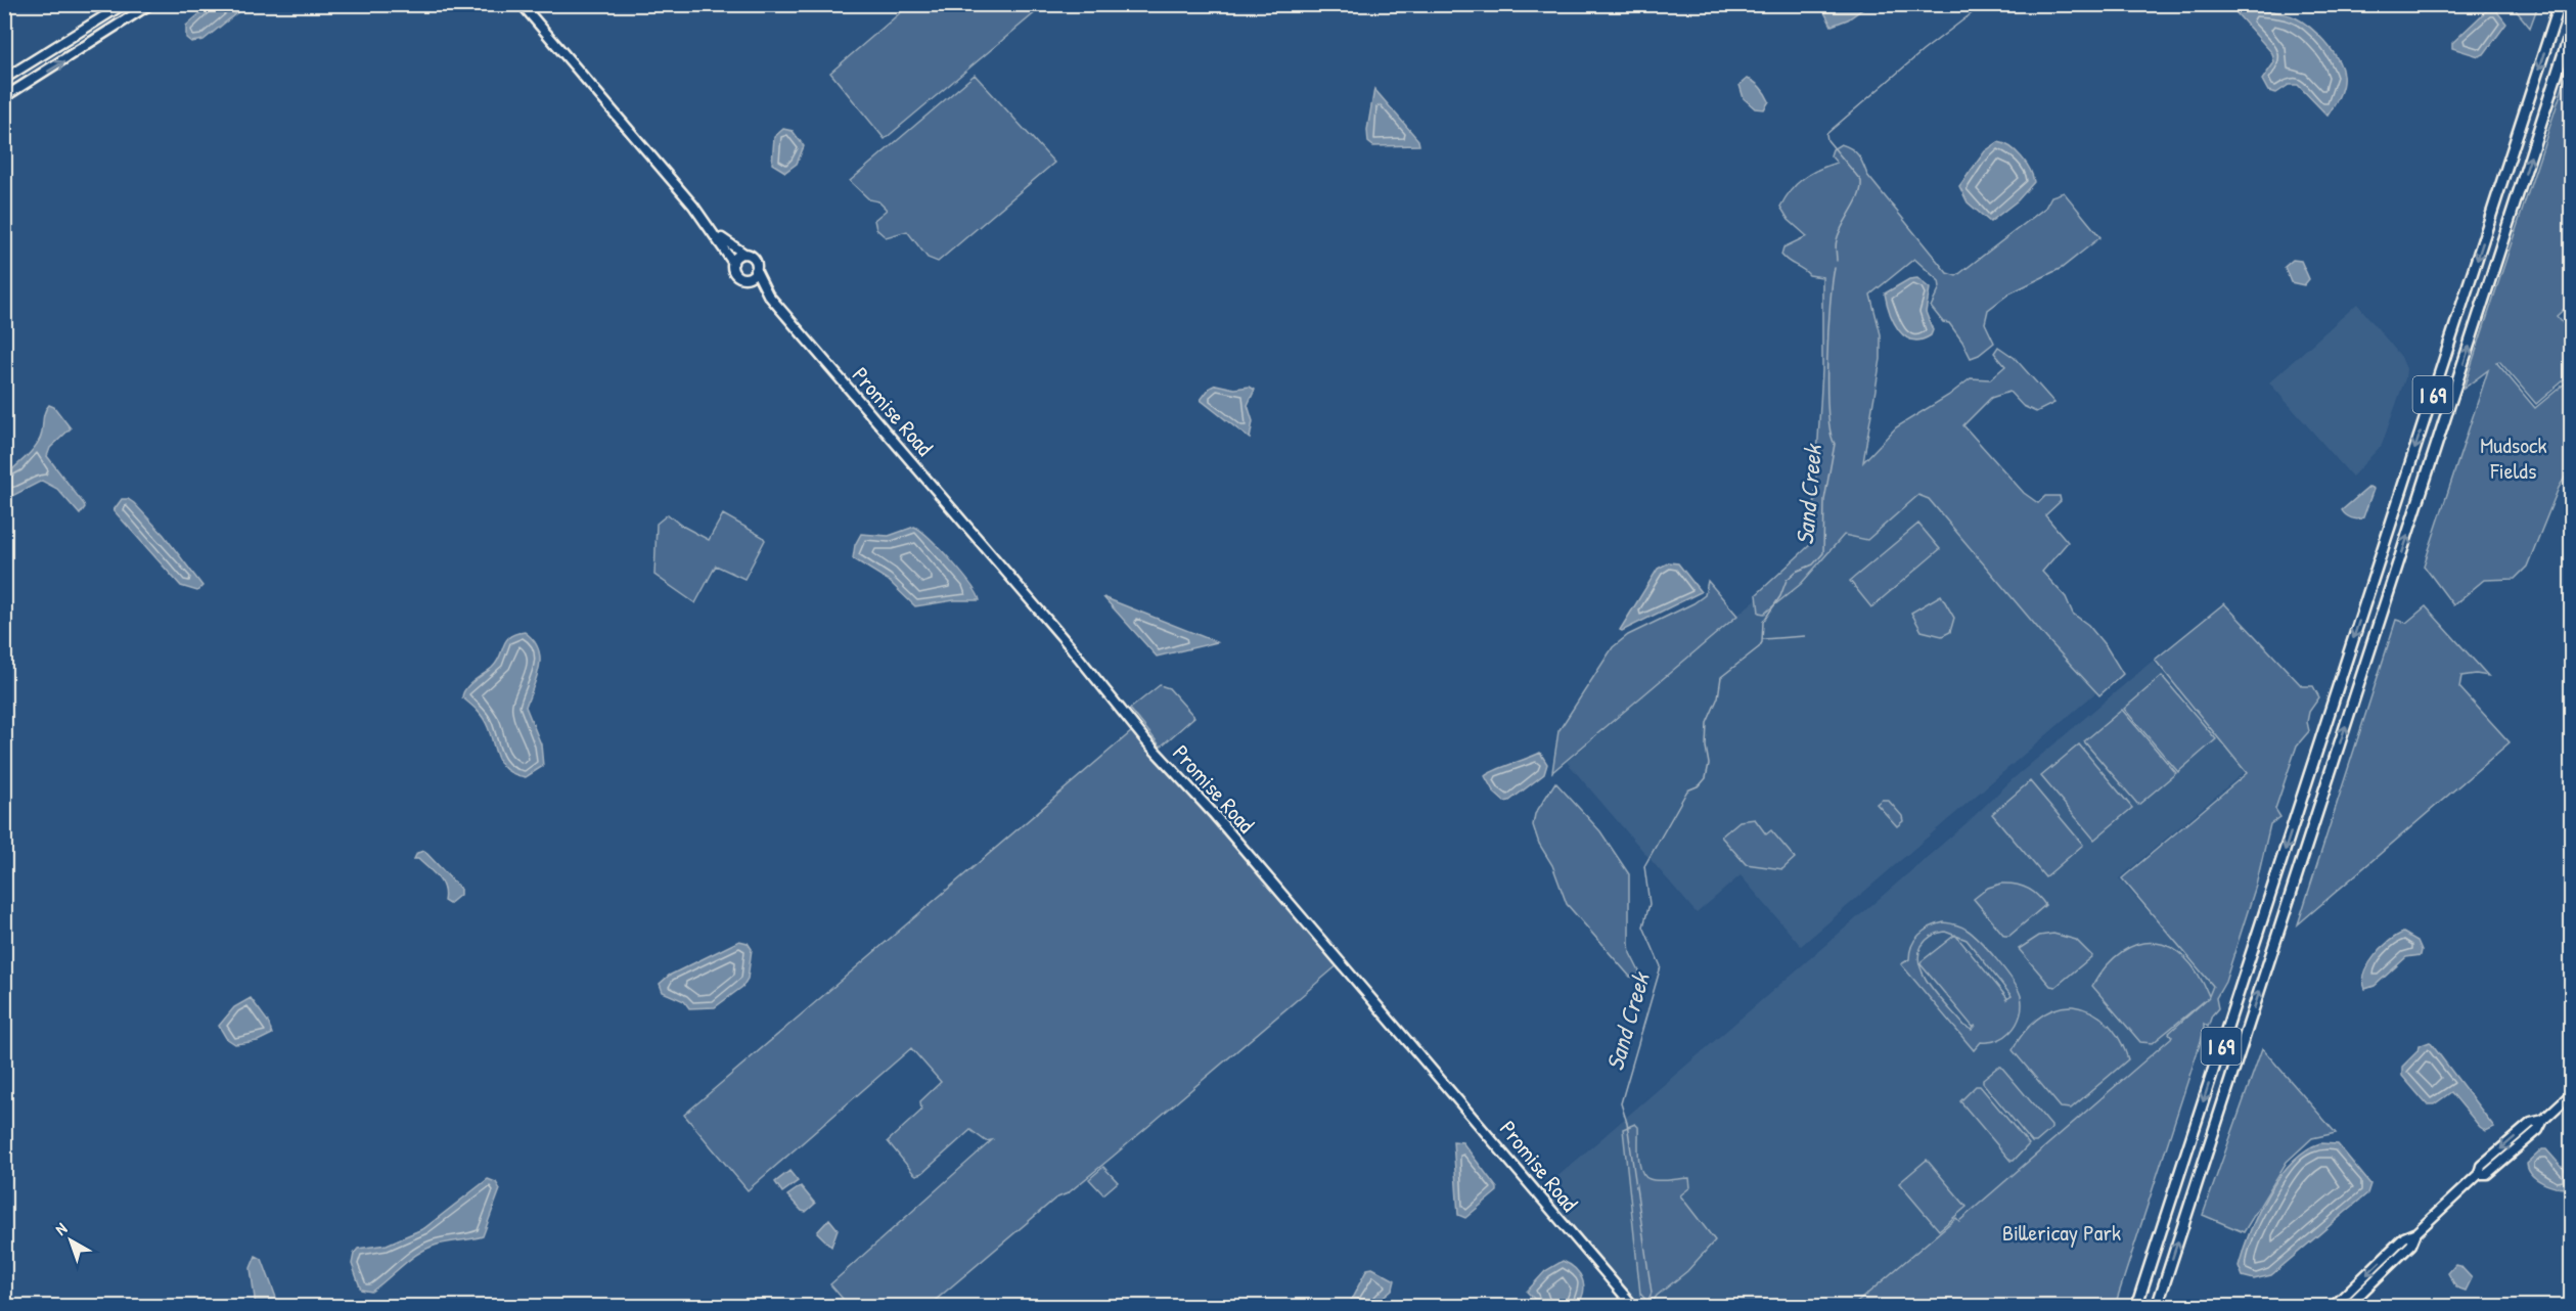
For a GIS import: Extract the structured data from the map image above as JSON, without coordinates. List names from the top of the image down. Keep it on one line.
{"streets":{"highway":["I 69"],"main road":["Promise Road"]},"water":["Sand Creek"],"parks":["Mudsock Fields","Billericay Park"],"north":"top left"}
